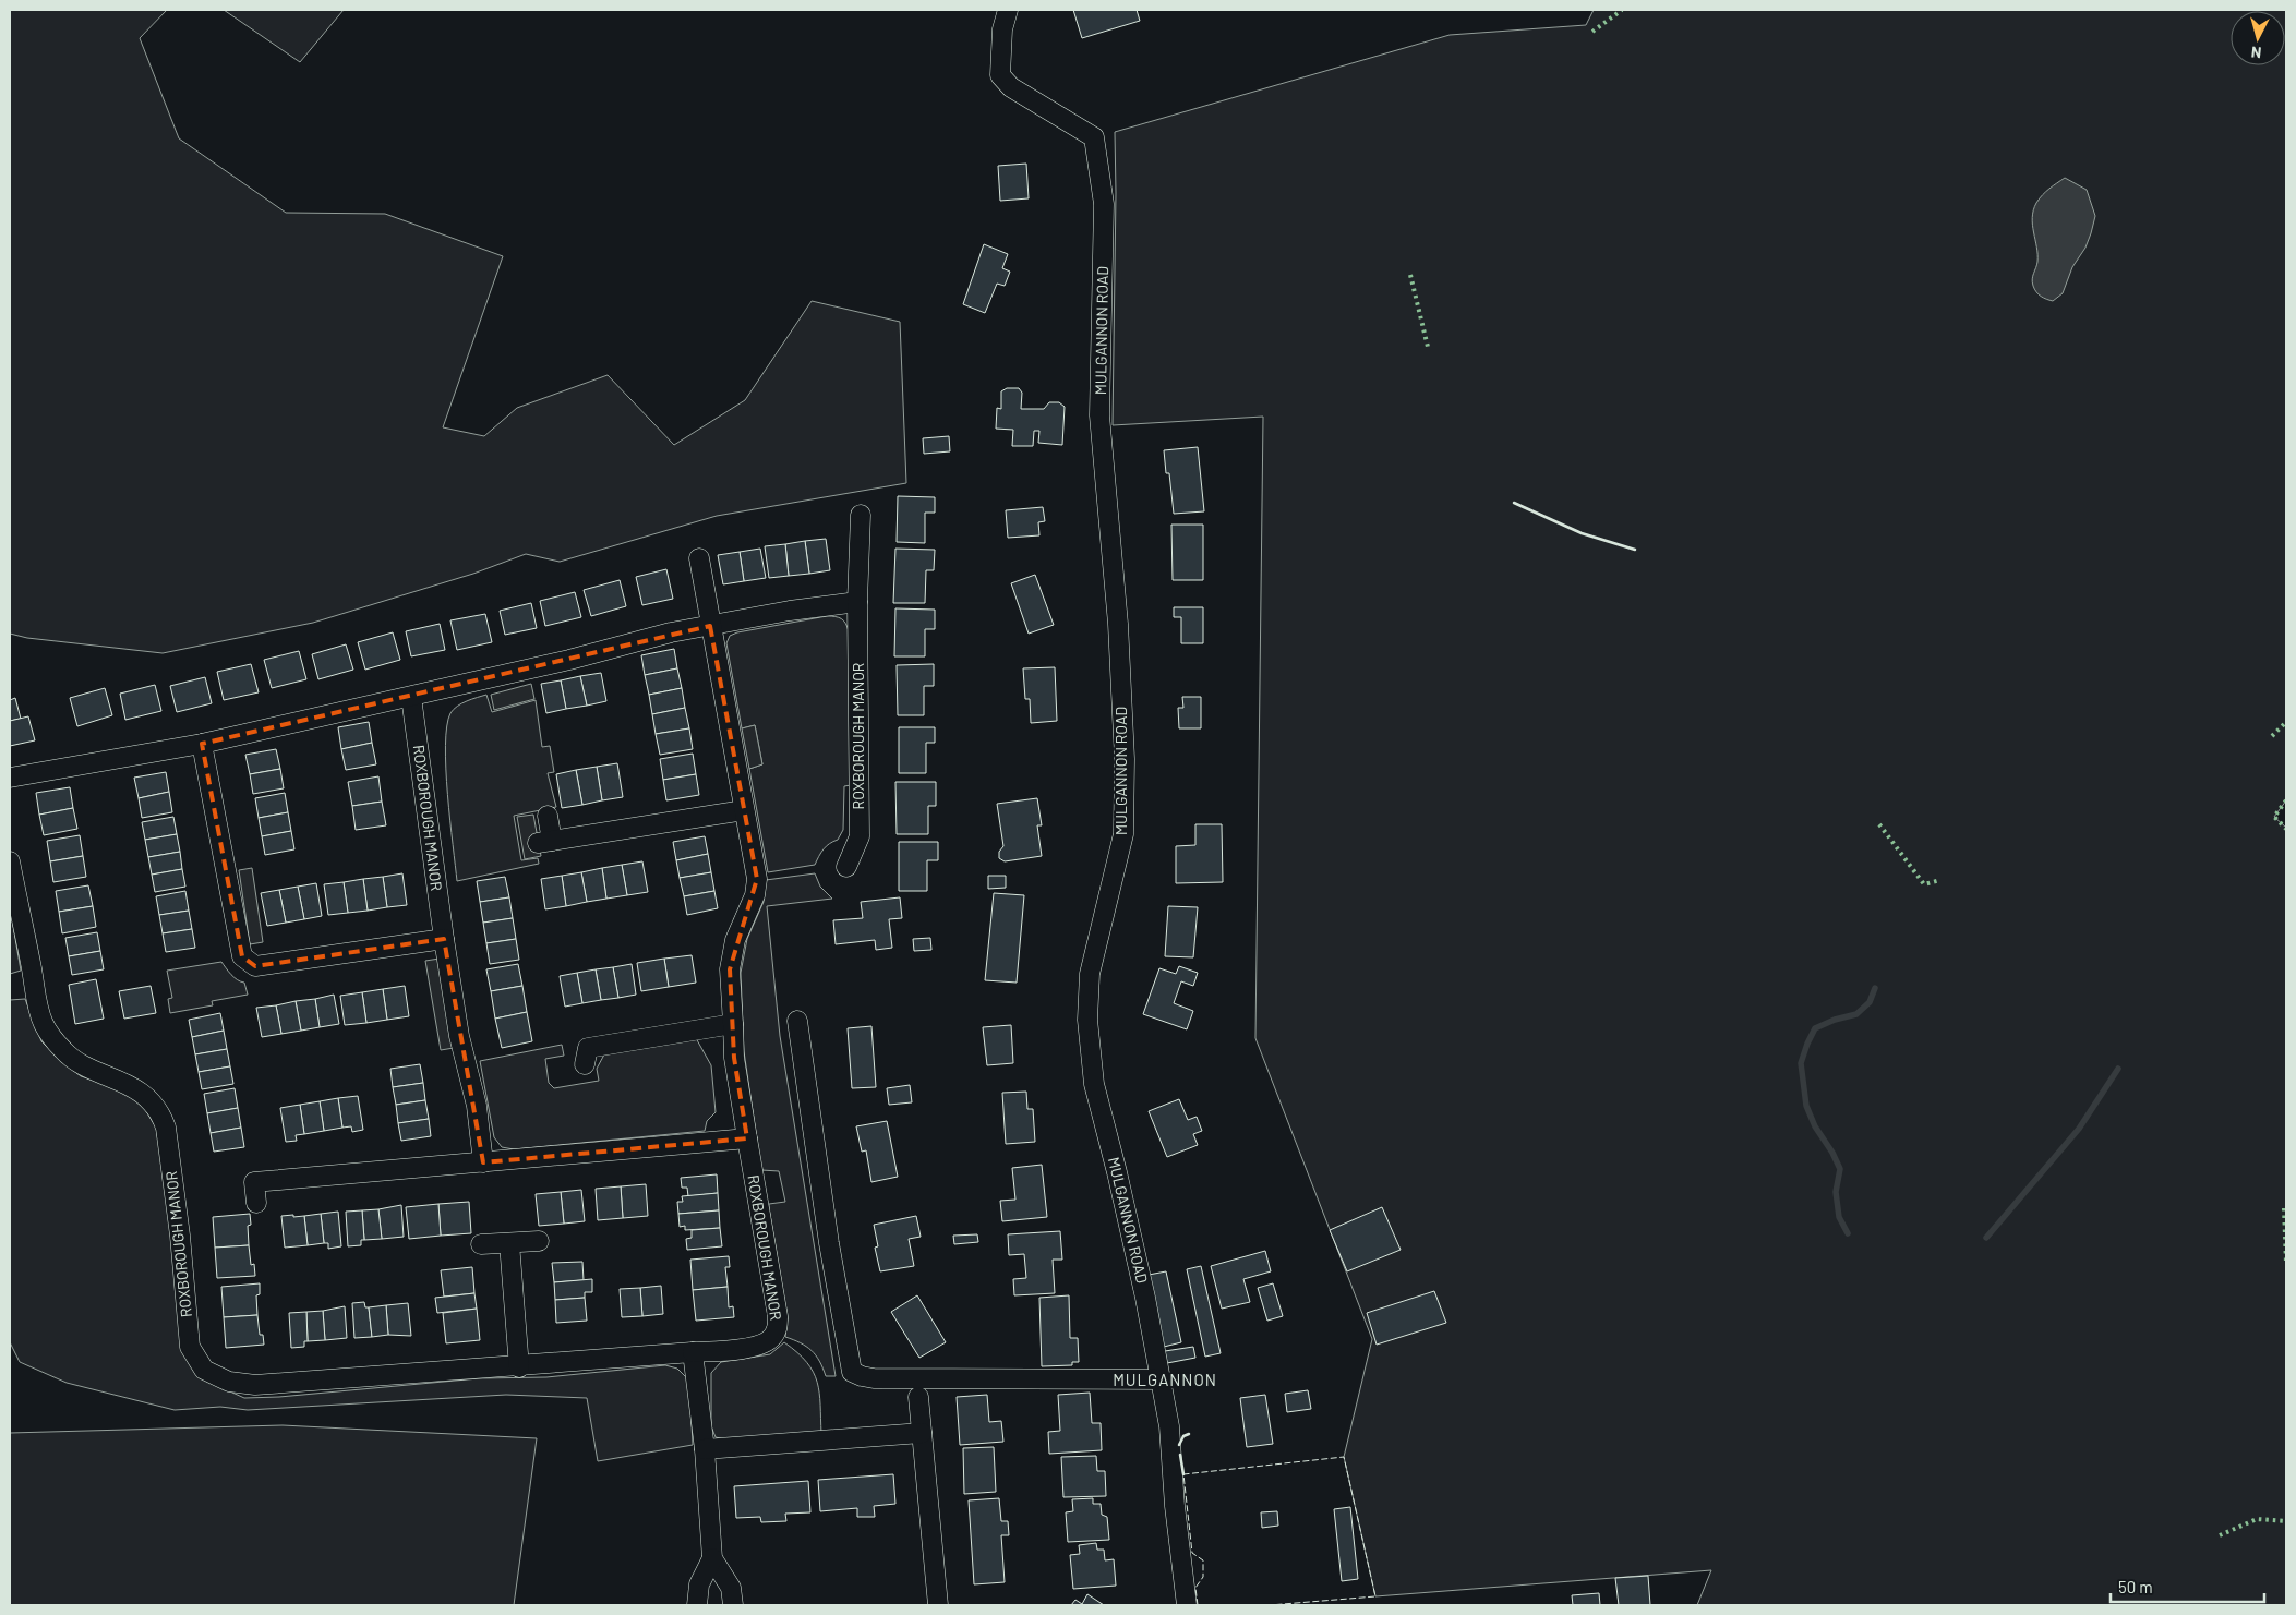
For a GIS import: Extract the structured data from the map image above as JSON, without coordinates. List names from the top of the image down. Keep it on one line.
{"streets":{"street":["MULGANNON ROAD","ROXBOROUGH MANOR"]},"districts":["MULGANNON"],"scale_bar":"50 m","north":"bottom"}
